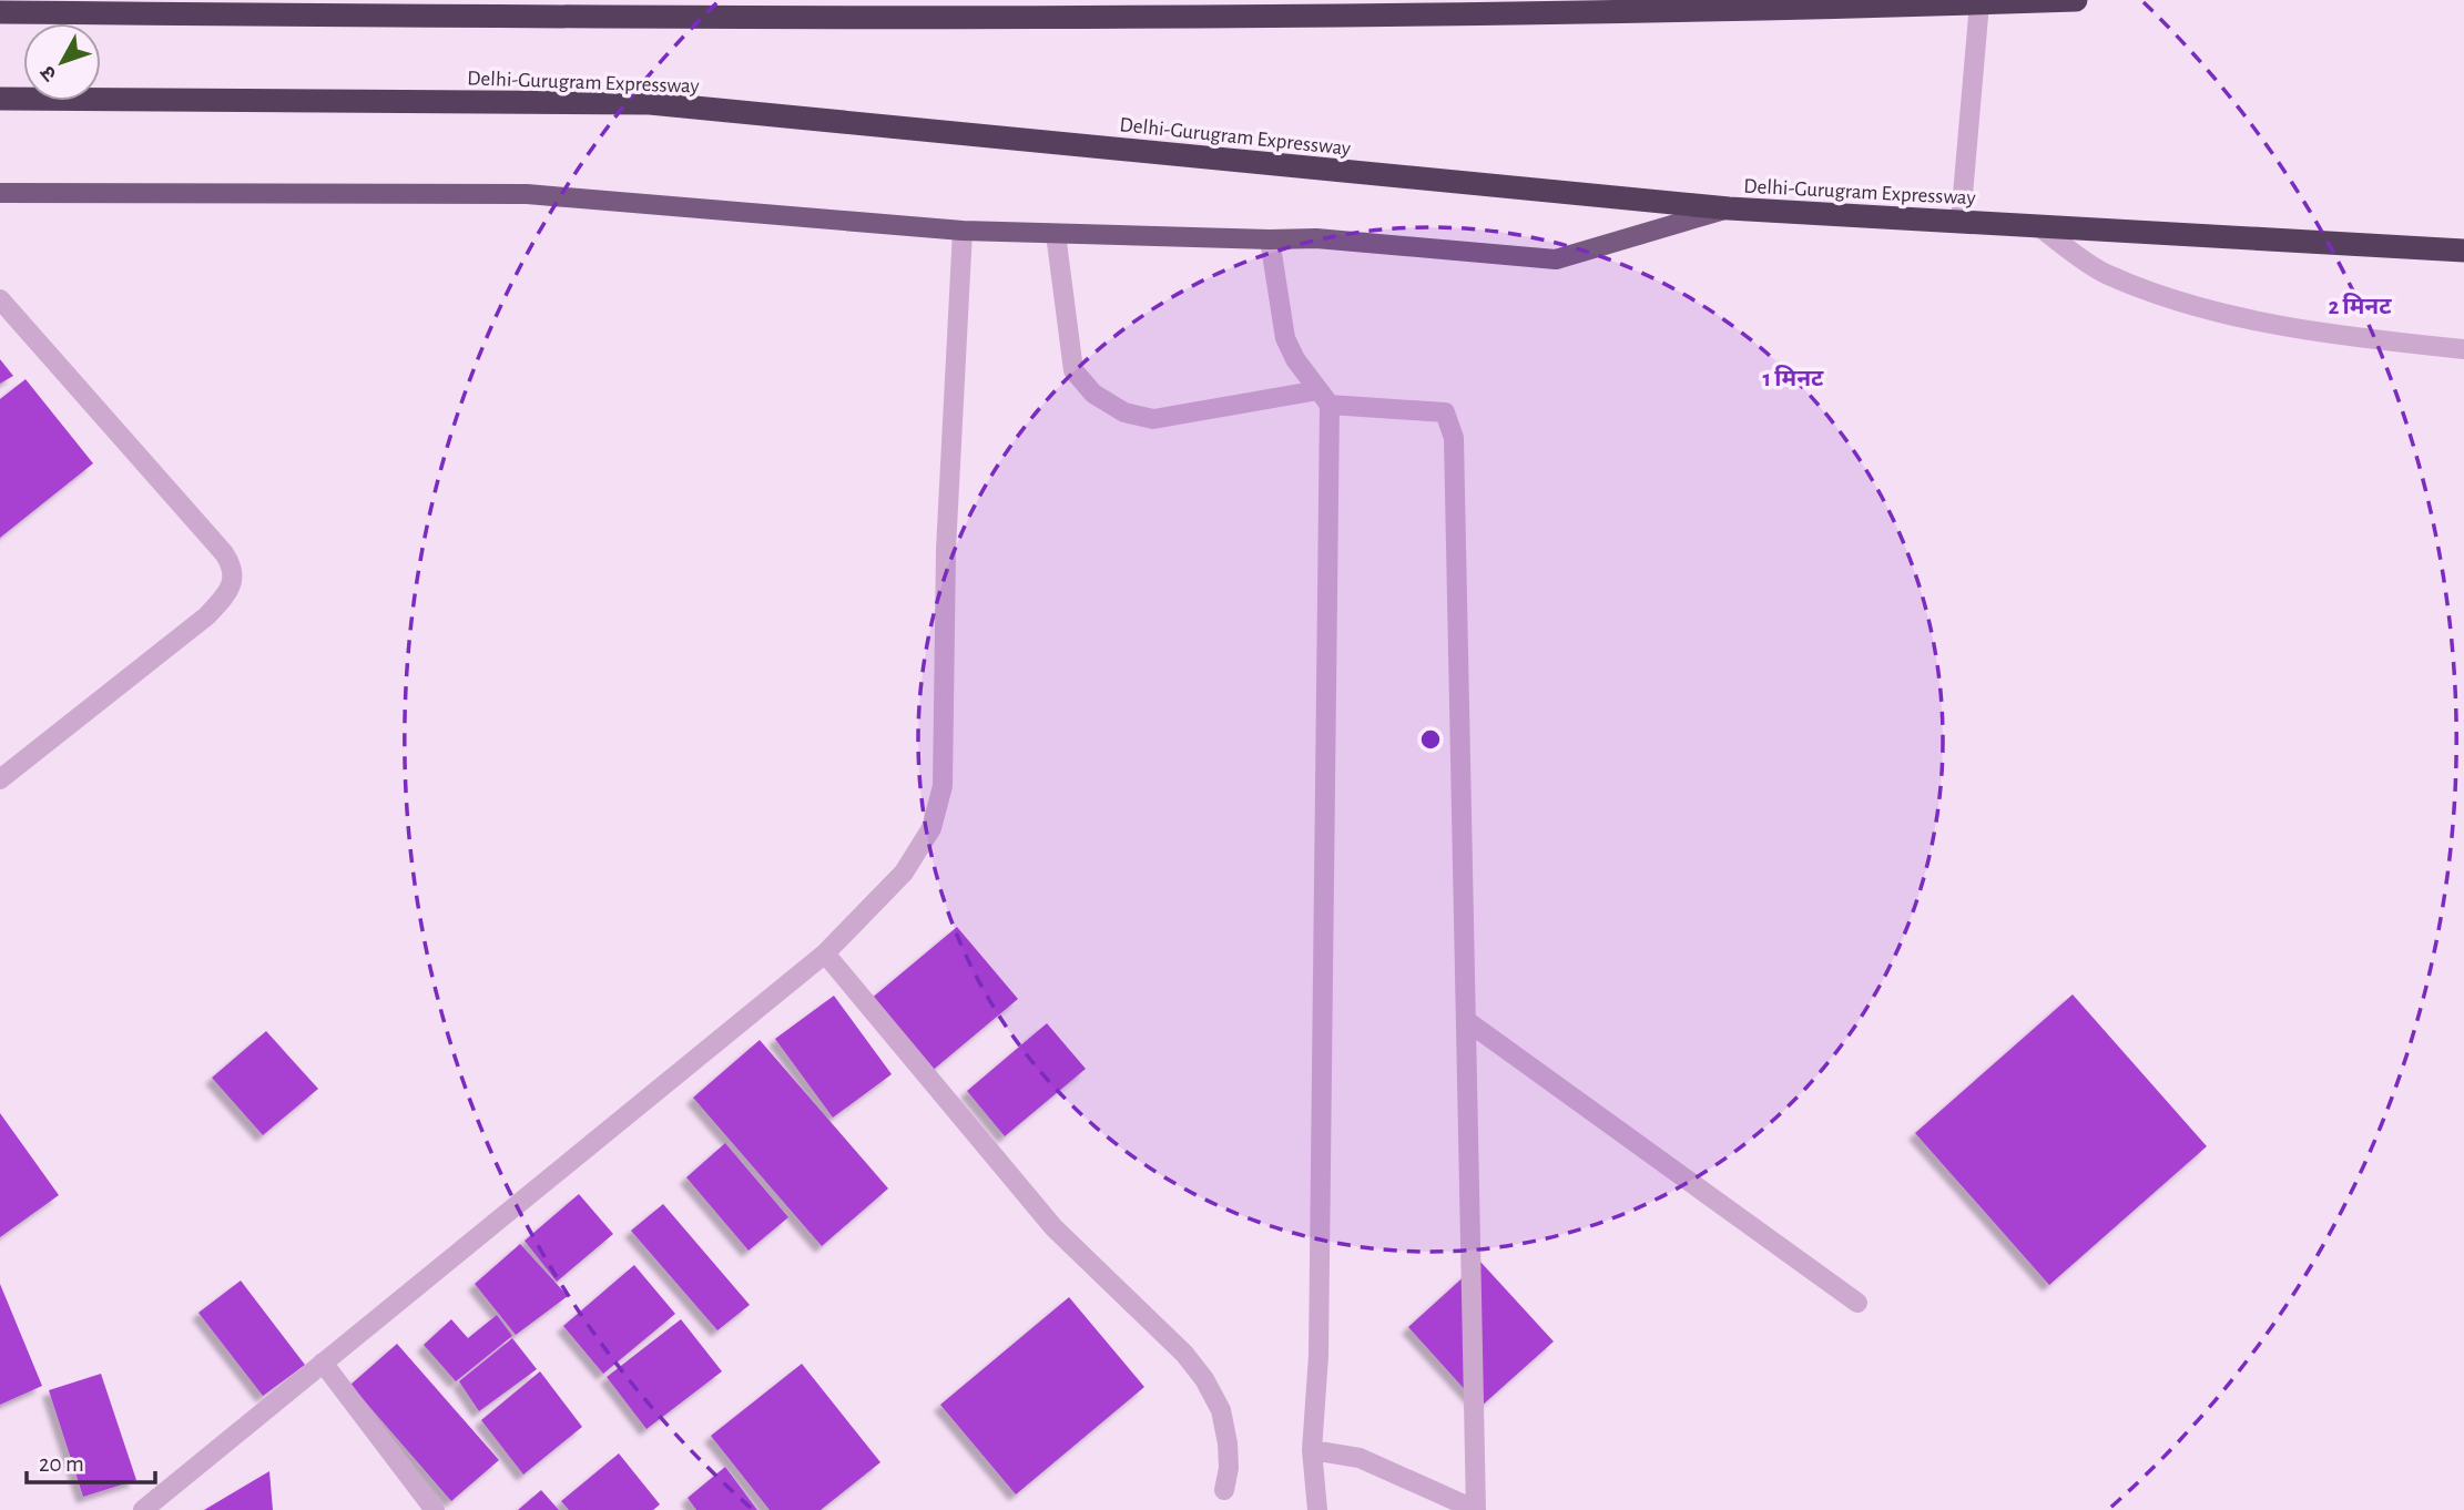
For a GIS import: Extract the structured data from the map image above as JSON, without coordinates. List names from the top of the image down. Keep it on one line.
{"streets":{"highway":["Delhi-Gurugram Expressway"]},"scale_bar":"20 m","north":"bottom left","rings":["2 मिनट","1 मिनट"]}
